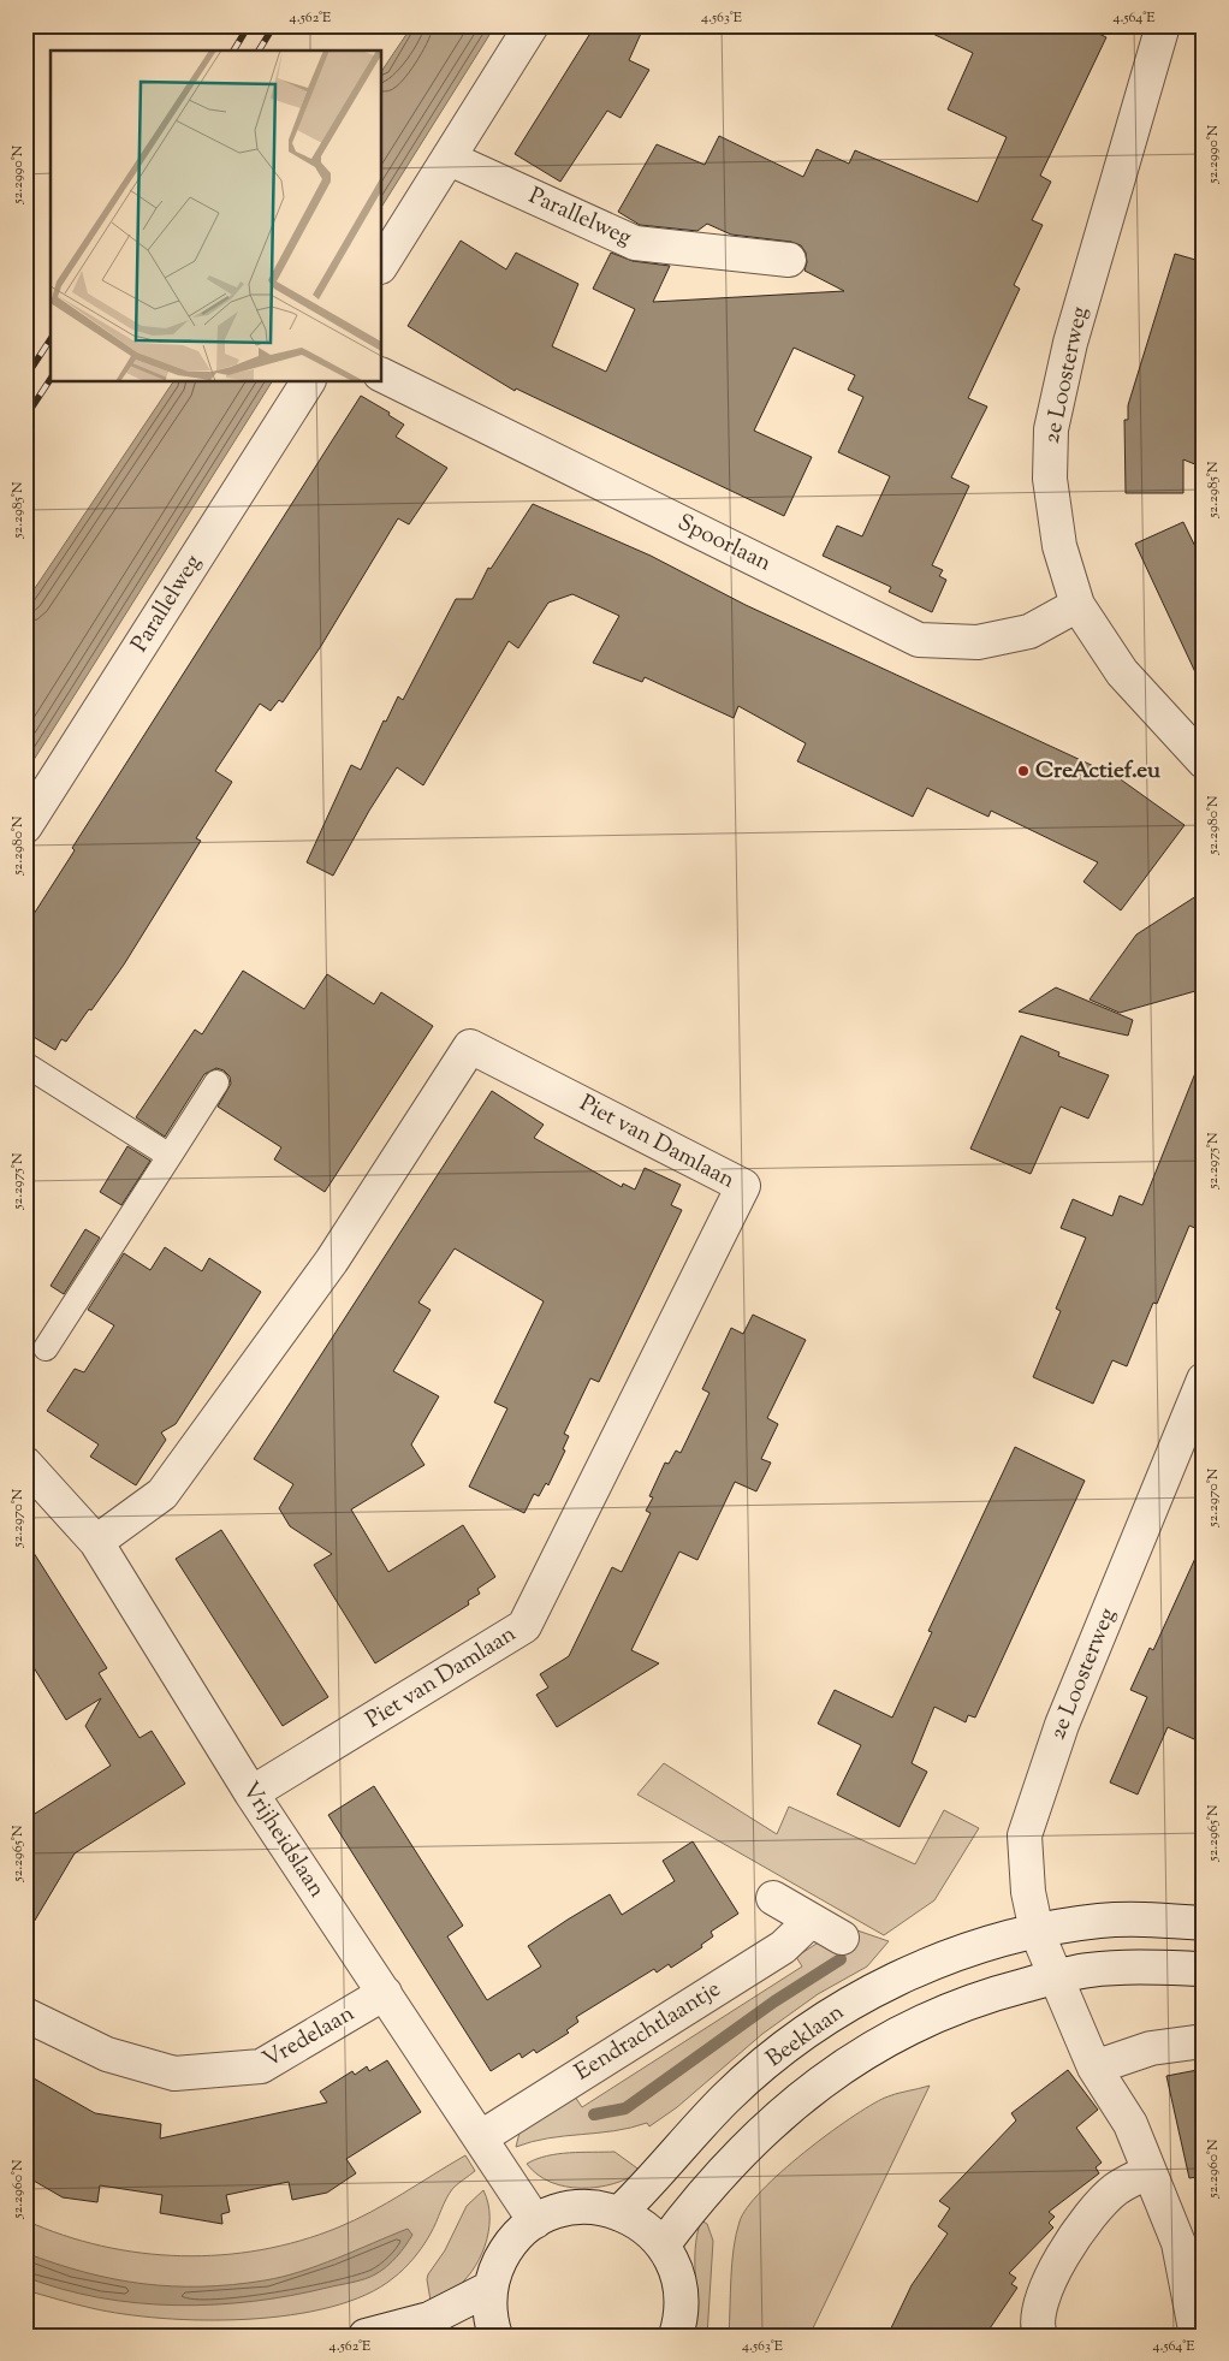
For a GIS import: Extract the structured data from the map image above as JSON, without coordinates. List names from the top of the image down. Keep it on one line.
{"streets":{"street":["Parallelweg","2e Loosterweg","Spoorlaan","Piet van Damlaan","Vrijheidslaan","Eendrachtlaantje","Beeklaan","Vredelaan"]},"crossings":[["2e Loosterweg","Spoorlaan"],["2e Loosterweg","Beeklaan"],["Piet van Damlaan","Vrijheidslaan"],["Vrijheidslaan","Eendrachtlaantje"],["Vrijheidslaan","Vredelaan"]],"places":["CreActief.eu"],"coordinates":["4.562°E","4.563°E","4.564°E","52.2990°N","52.2985°N","52.2980°N","52.2975°N","52.2970°N","52.2965°N","52.2960°N"]}
